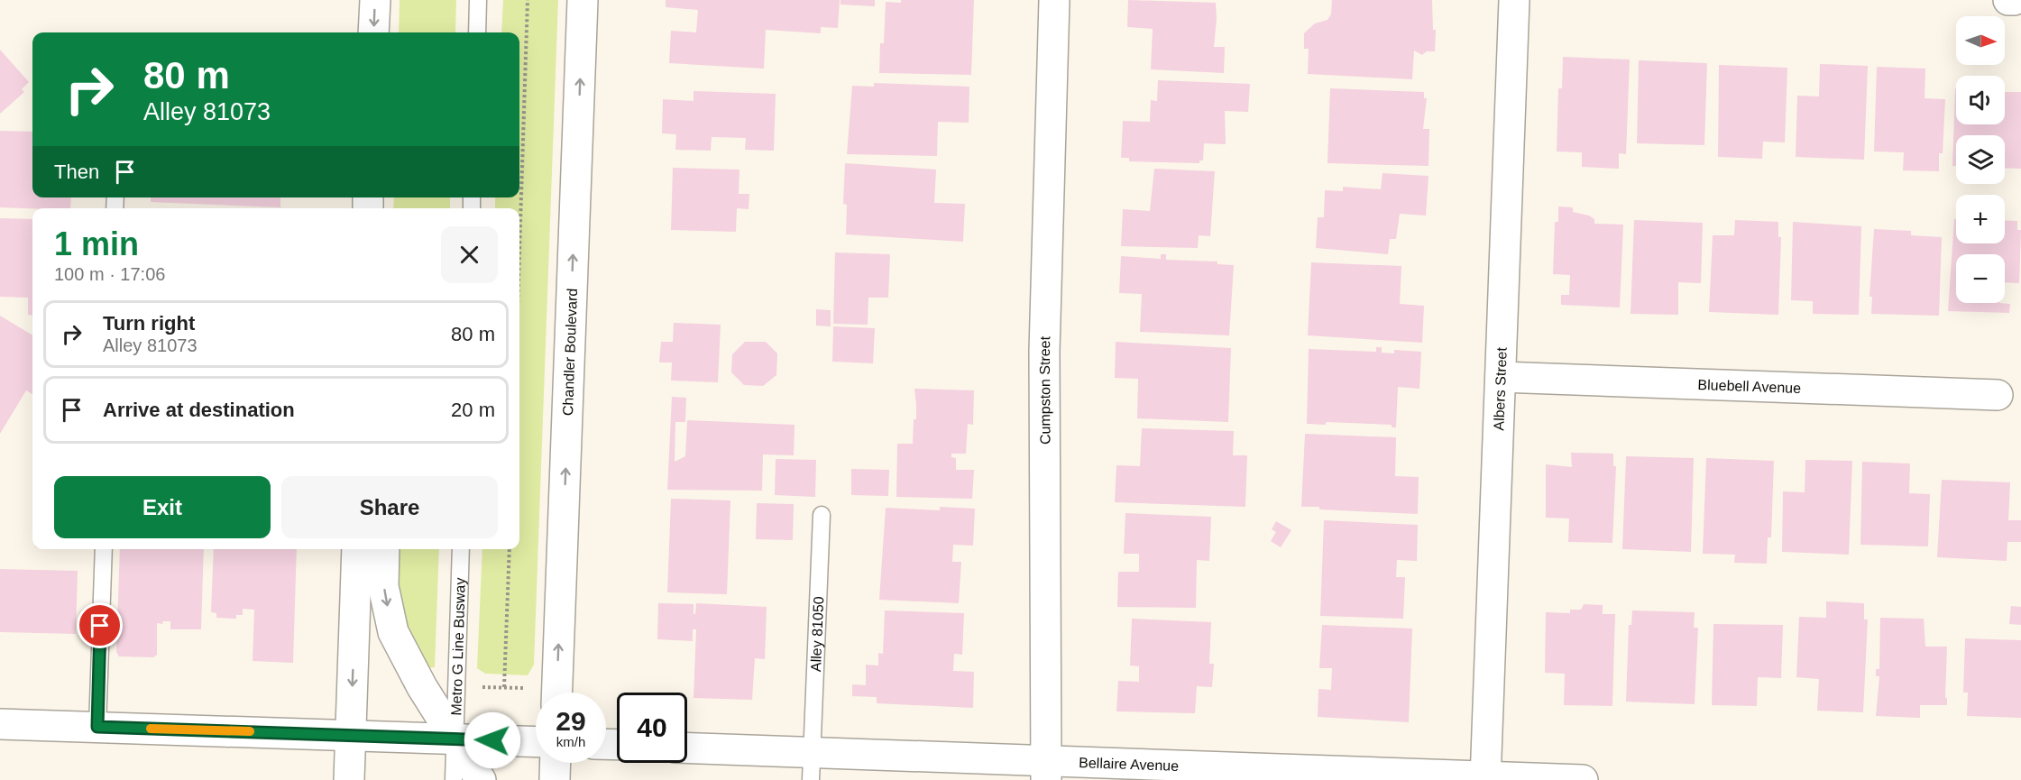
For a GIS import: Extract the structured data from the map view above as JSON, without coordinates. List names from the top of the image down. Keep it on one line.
{"streets":{"street":["Chandler Boulevard","Bluebell Avenue","Cumpston Street","Albers Street","Bellaire Avenue"],"lane":["Alley 81050","Metro G Line Busway"]},"crossings":[["Bluebell Avenue","Albers Street"],["Cumpston Street","Bellaire Avenue"],["Albers Street","Bellaire Avenue"],["Alley 81050","Bellaire Avenue"]],"one_way":["Chandler Boulevard"],"north":"right","page":{"map_buttons":["+","−"],"turn":["80 m","Alley 81073"],"then":"Then","heading":["1 min","100 m · 17:06"],"list":[{"name":"Turn right","note":"Alley 81073","value":"80 m"},{"name":"Arrive at destination","value":"20 m"}],"buttons":["Exit","Share"],"speed":"29 km/h","limit":"40"}}
